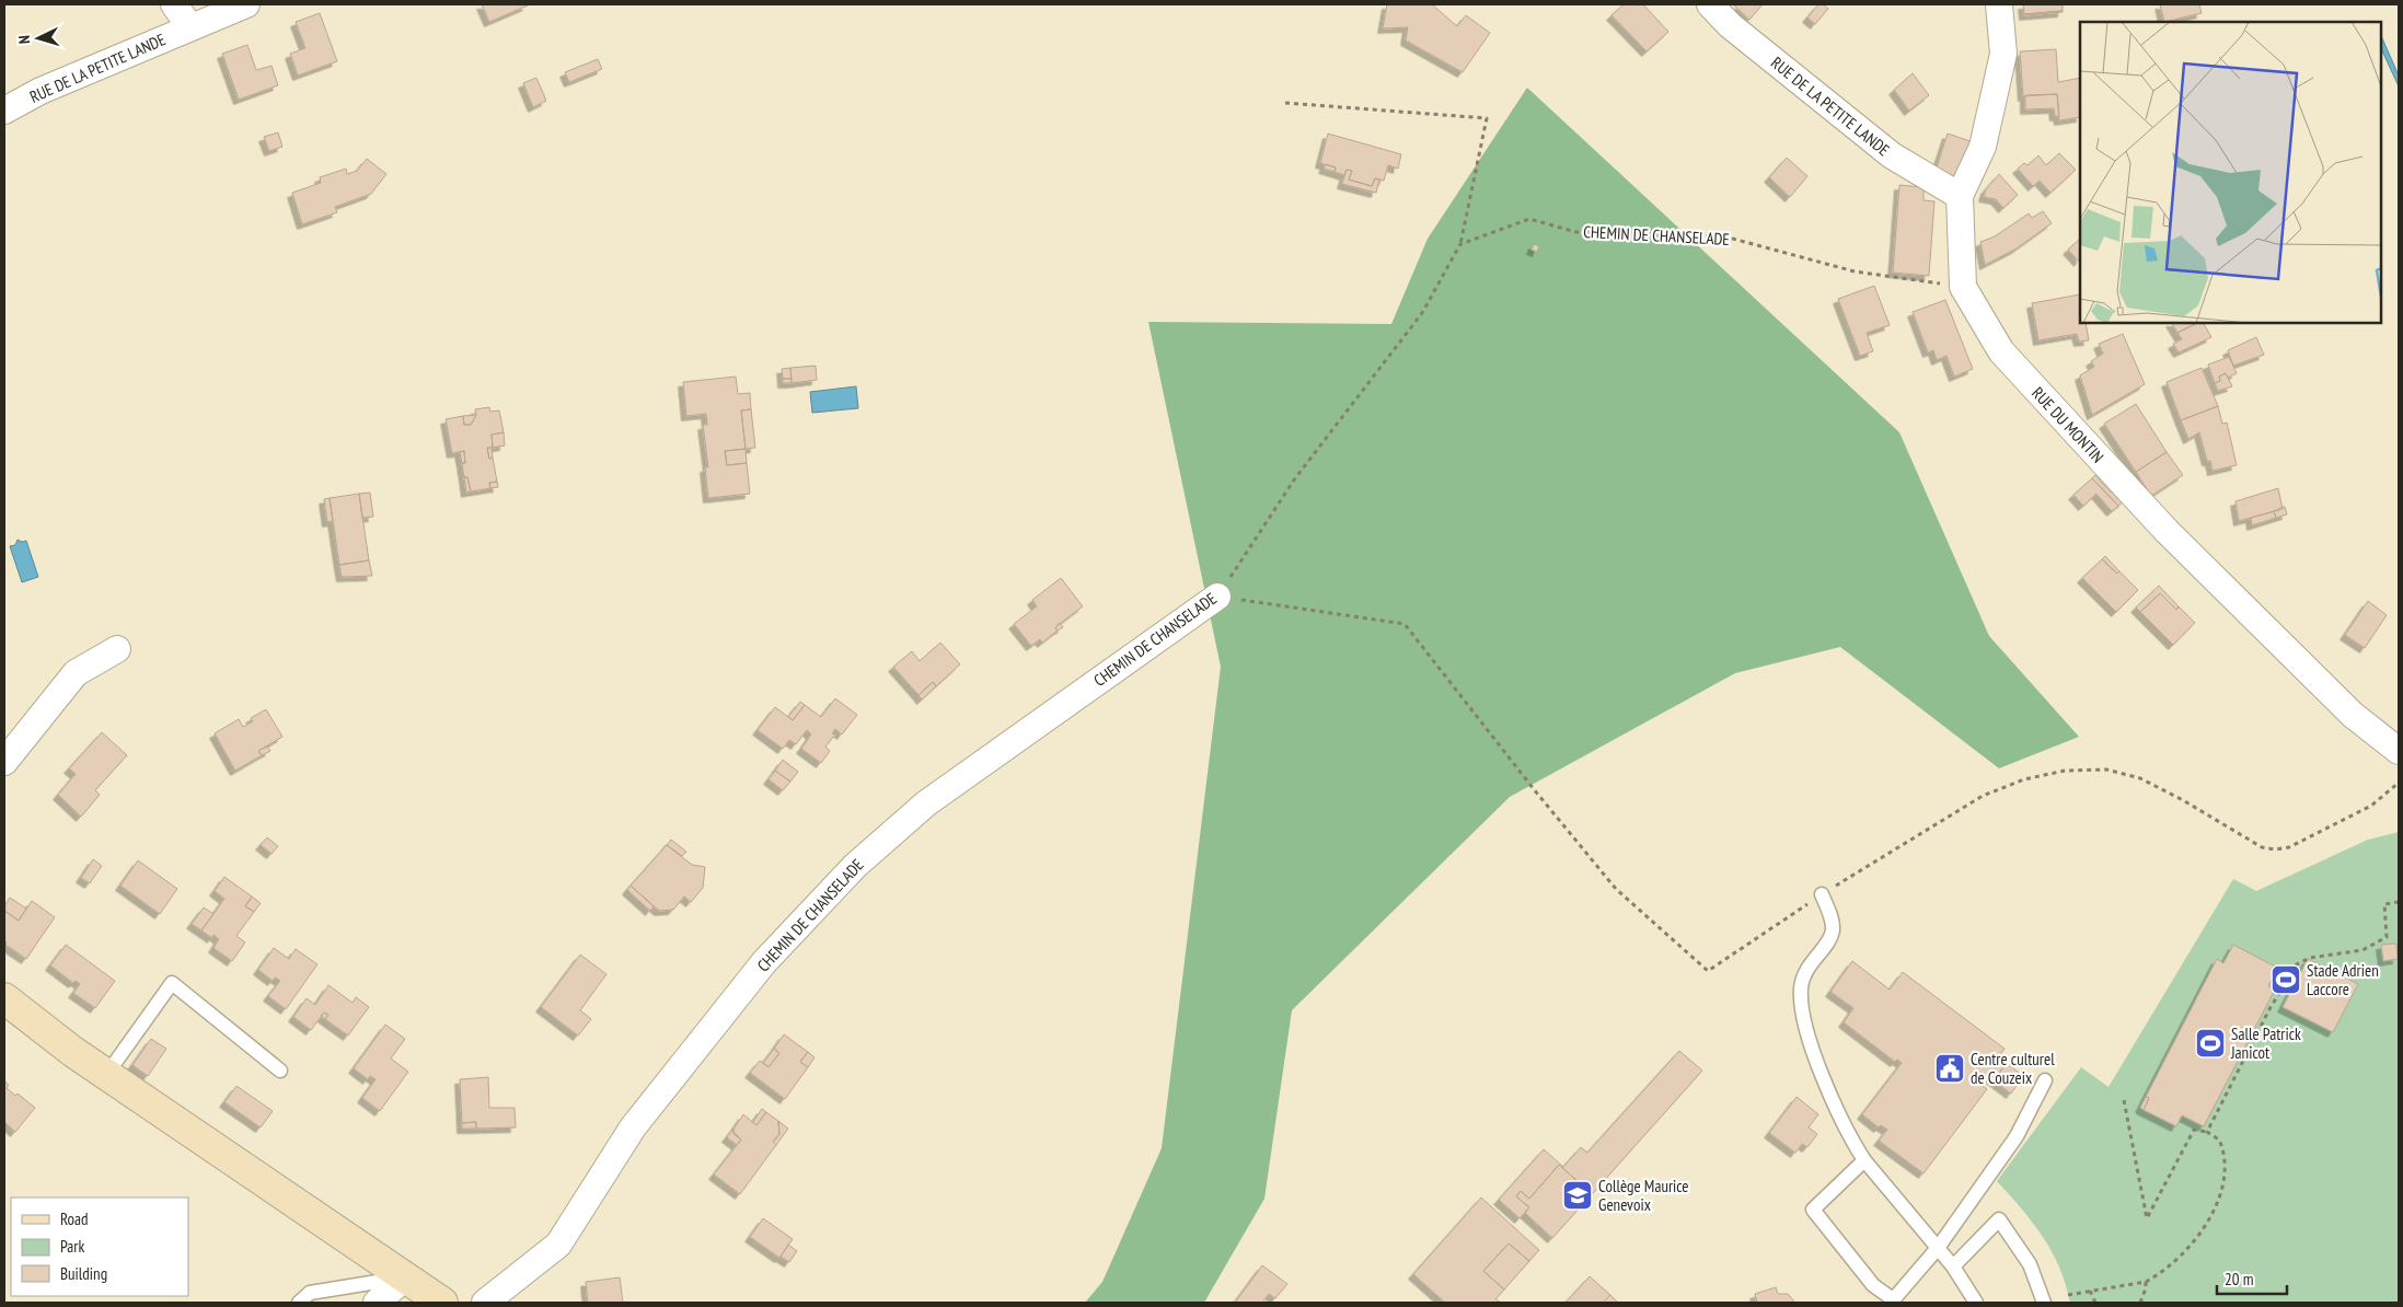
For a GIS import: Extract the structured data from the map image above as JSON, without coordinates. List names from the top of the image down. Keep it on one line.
{"streets":{"street":["RUE DE LA PETITE LANDE","CHEMIN DE CHANSELADE","RUE DU MONTIN"]},"crossings":[["RUE DE LA PETITE LANDE","RUE DU MONTIN"],["CHEMIN DE CHANSELADE","RUE DU MONTIN"]],"places":{"sports":["Stade Adrien Laccore","Salle Patrick Janicot"],"public building":["Centre culturel de Couzeix"],"school or university":["Collège Maurice Genevoix"]},"legend":["Road","Park","Building"],"scale_bar":"20 m","north":"left"}
